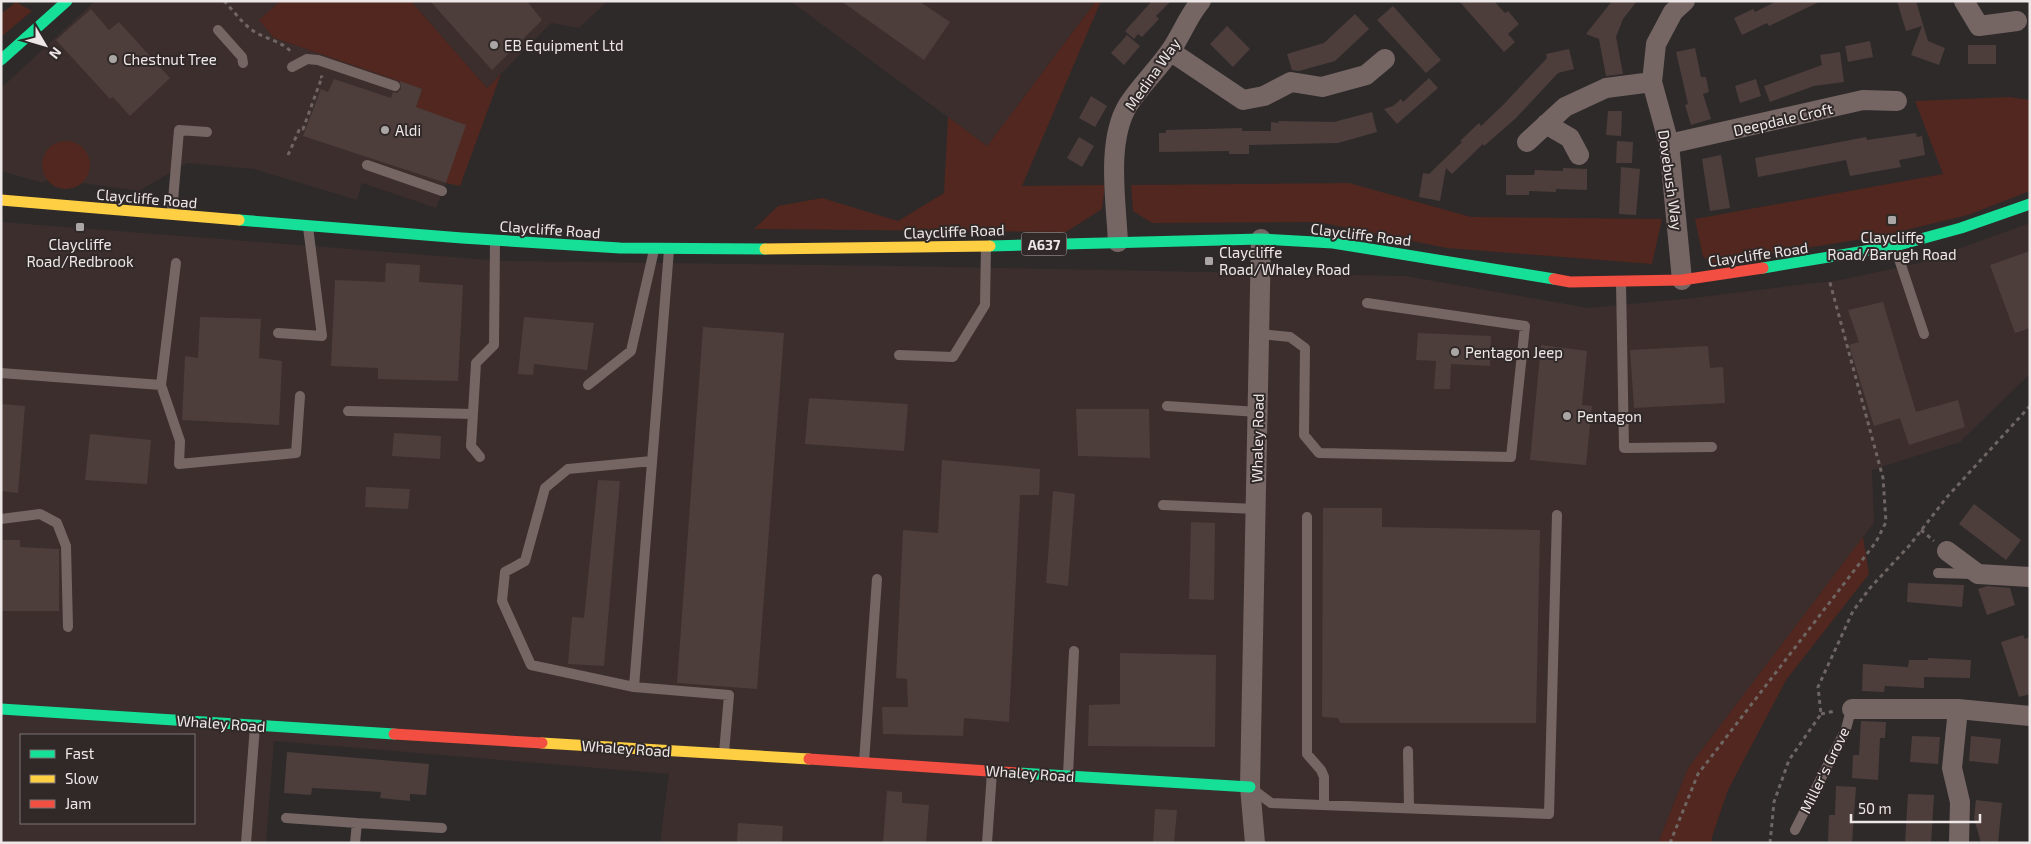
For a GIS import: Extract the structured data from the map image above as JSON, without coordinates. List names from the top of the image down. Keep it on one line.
{"streets":{"main road":["Claycliffe Road","A637","Whaley Road"],"street":["Medina Way","Deepdale Croft","Dovebush Way","Miller's Grove"]},"crossings":[["Medina Way","Claycliffe Road"],["Deepdale Croft","Dovebush Way"],["Dovebush Way","Claycliffe Road"],["Claycliffe Road","Whaley Road"]],"places":{"other":["EB Equipment Ltd","Chestnut Tree","Aldi","Pentagon Jeep","Pentagon"],"transit":["Claycliffe Road/Barugh Road","Claycliffe Road/Redbrook","Claycliffe Road/Whaley Road"]},"legend":["Fast","Slow","Jam"],"scale_bar":"50 m","north":"bottom right"}
